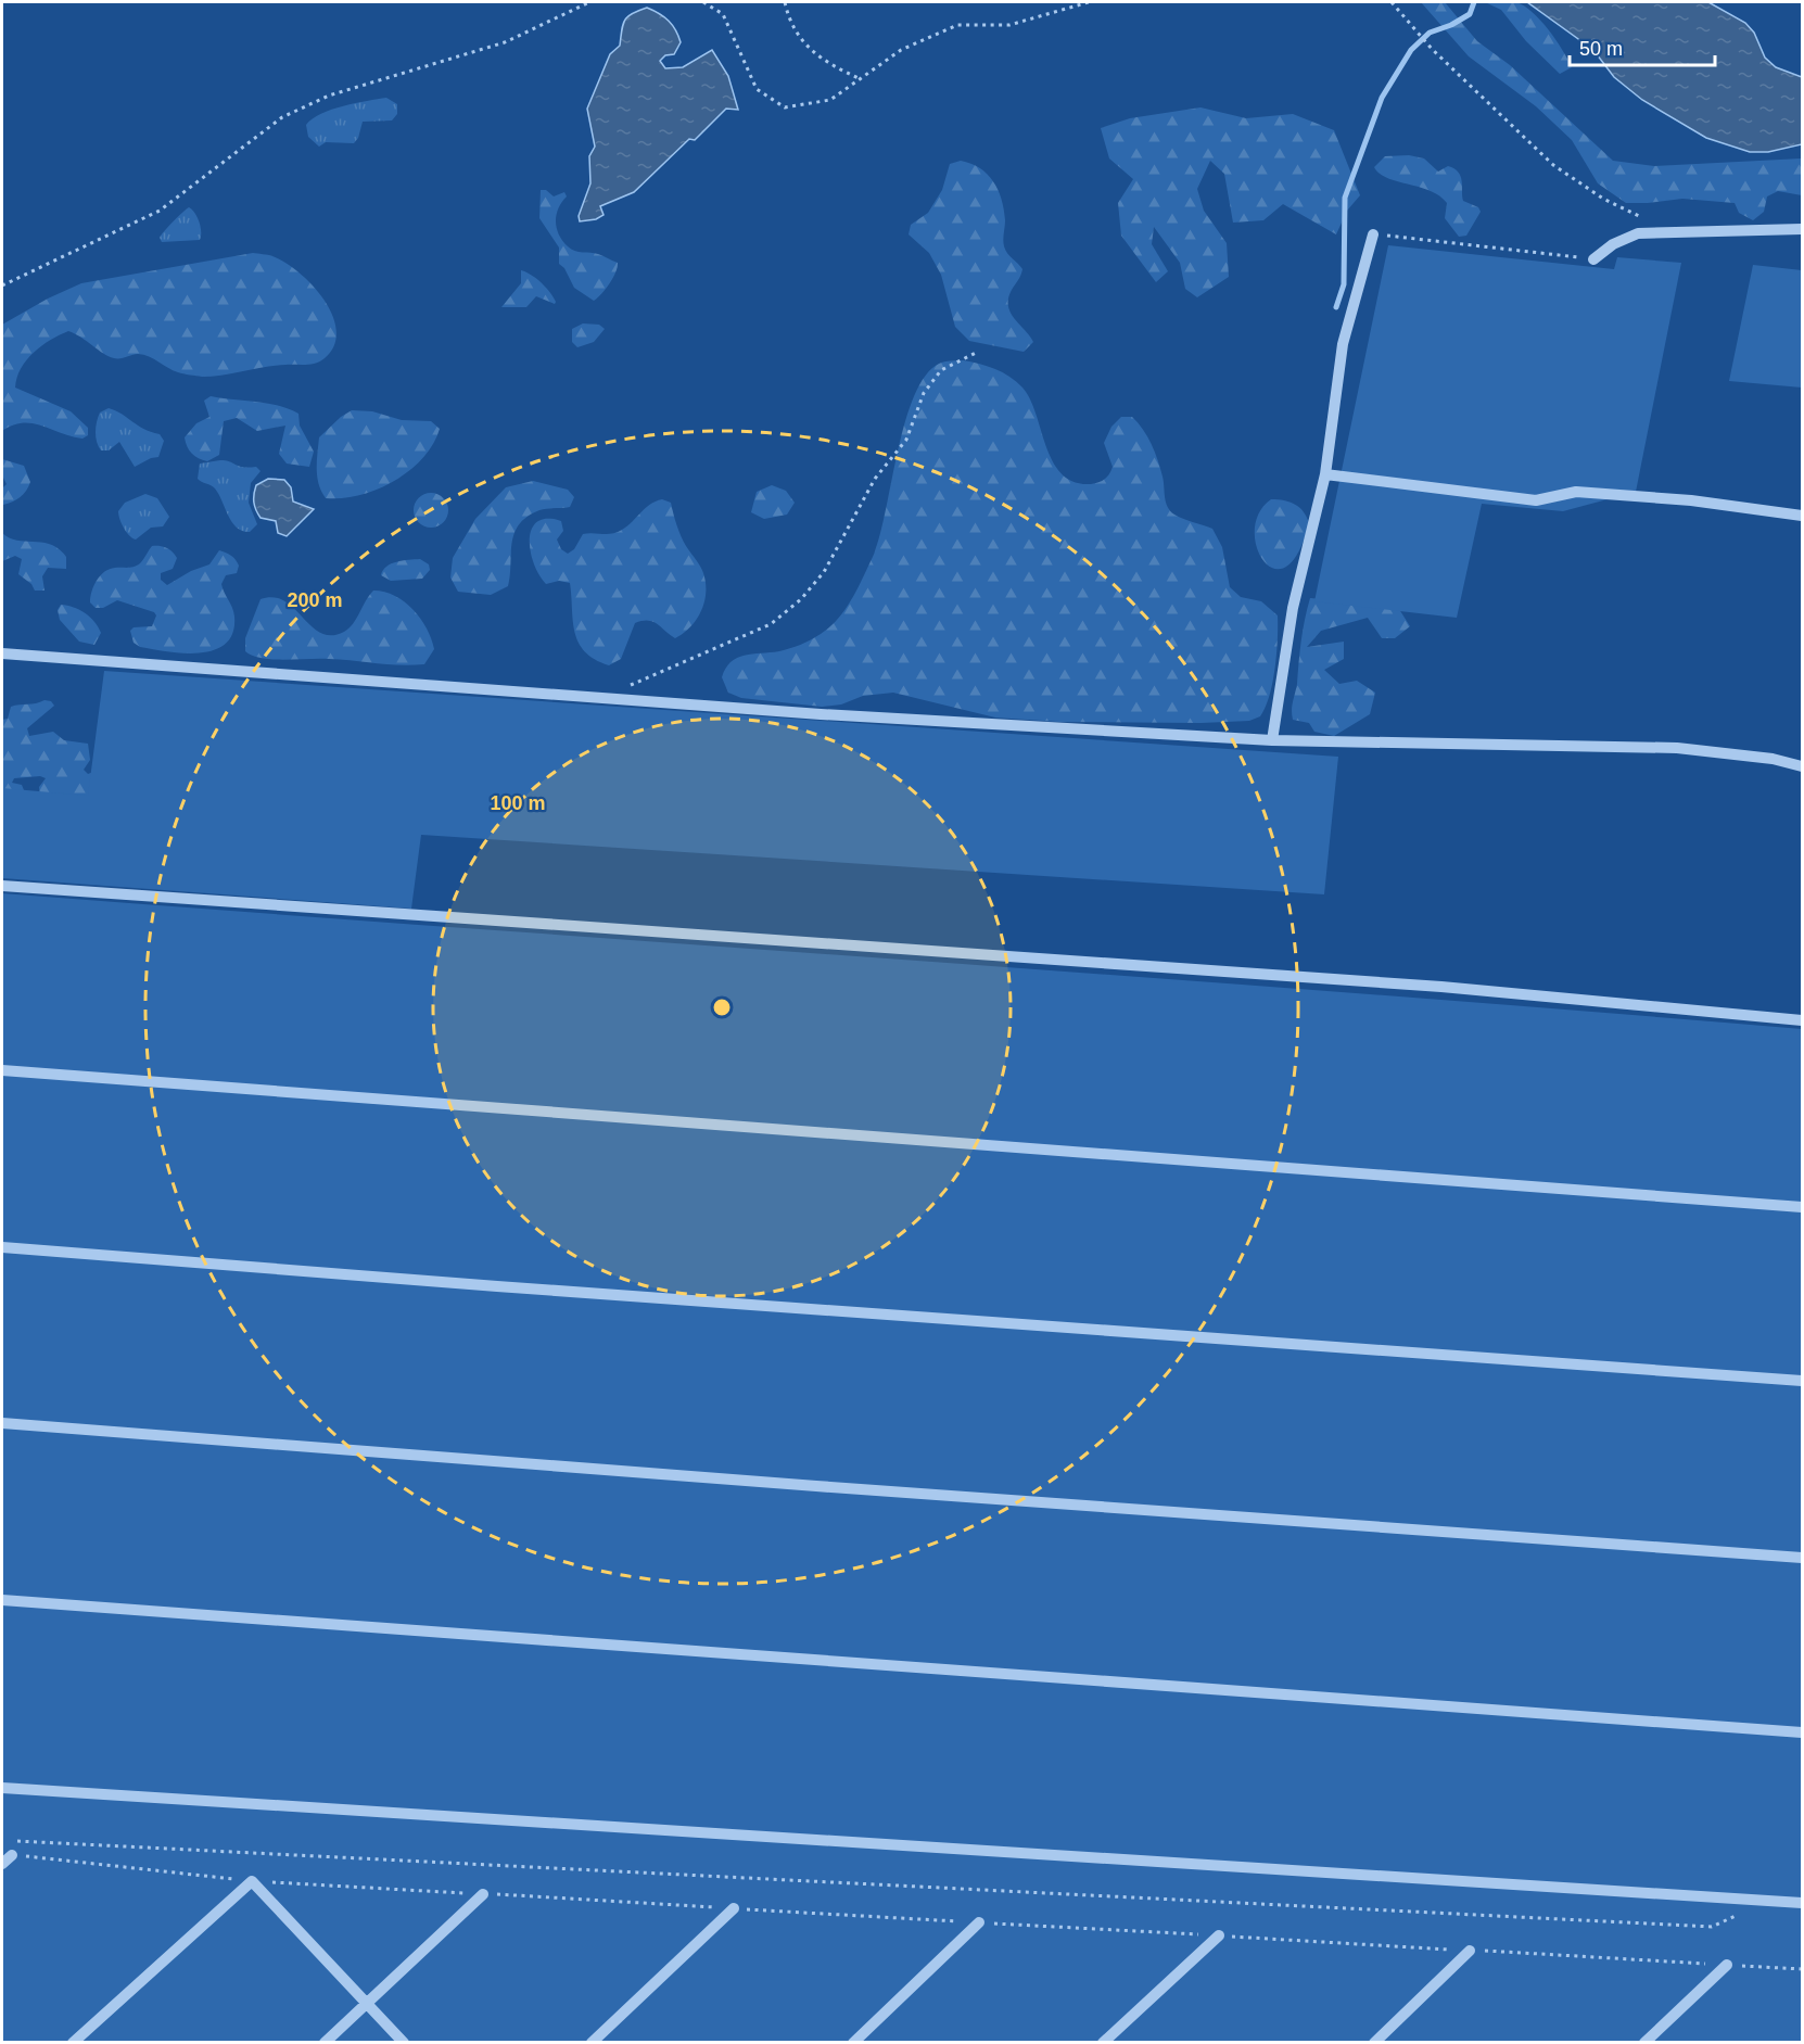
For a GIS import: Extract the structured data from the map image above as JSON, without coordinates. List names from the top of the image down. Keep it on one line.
{"scale_bar":"50 m","rings":["200 m","100 m"]}
